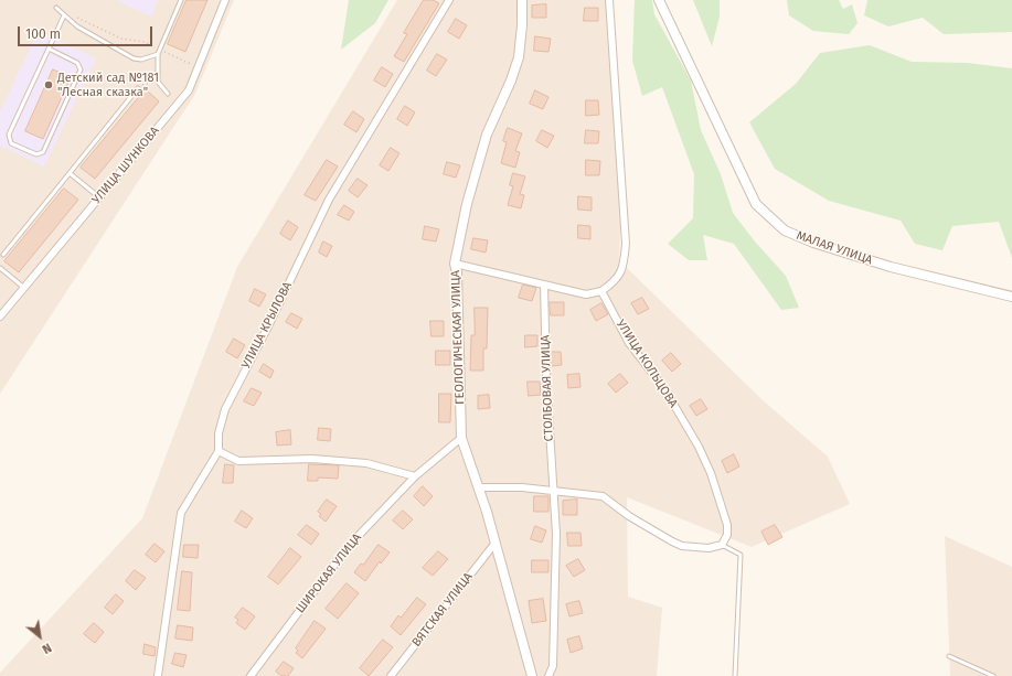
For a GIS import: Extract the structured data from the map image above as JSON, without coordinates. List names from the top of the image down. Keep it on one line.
{"streets":{"street":["УЛИЦА ШУНКОВА","МАЛАЯ УЛИЦА","УЛИЦА КРЫЛОВА","ГЕОЛОГИЧЕСКАЯ УЛИЦА","УЛИЦА КОЛЬЦОВА","СТОЛБОВАЯ УЛИЦА","ШИРОКАЯ УЛИЦА","ВЯТСКАЯ УЛИЦА"]},"crossings":[["ГЕОЛОГИЧЕСКАЯ УЛИЦА","ШИРОКАЯ УЛИЦА"],["ГЕОЛОГИЧЕСКАЯ УЛИЦА","ВЯТСКАЯ УЛИЦА"]],"places":["Детский сад №181 \"Лесная сказка\""],"scale_bar":"100 m","north":"bottom right"}
